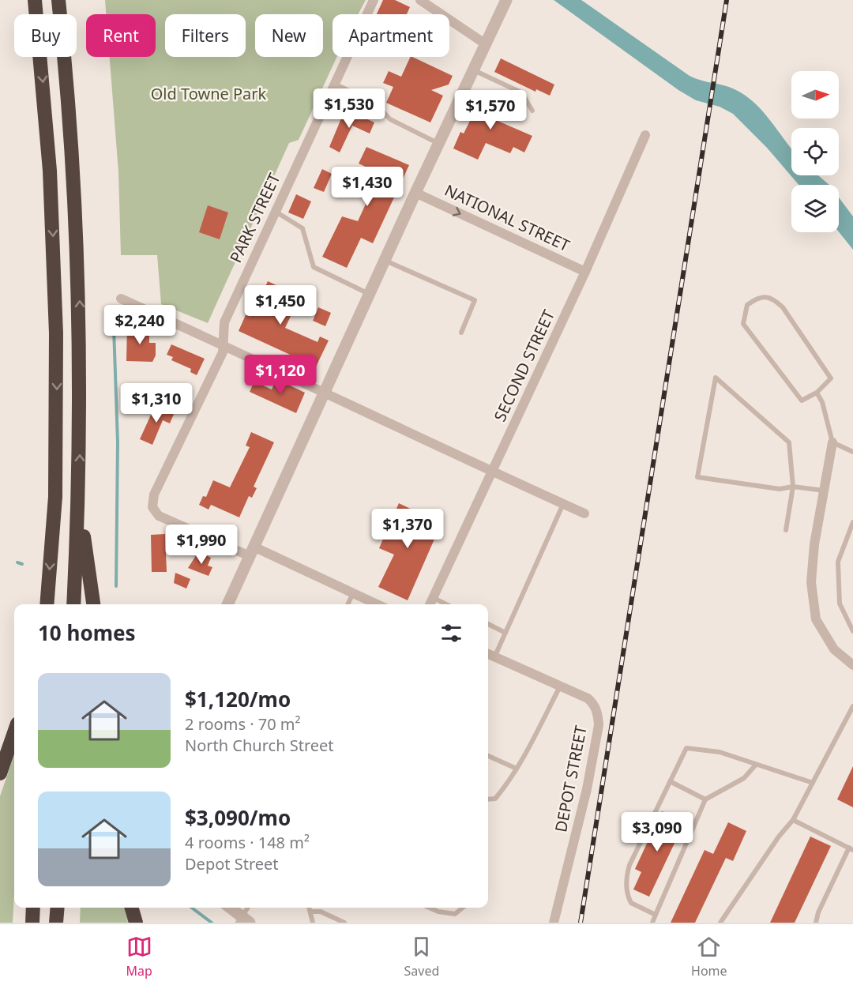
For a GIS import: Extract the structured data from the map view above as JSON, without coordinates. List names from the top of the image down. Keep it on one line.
{"streets":{"street":["PARK STREET","NATIONAL STREET","SECOND STREET","DEPOT STREET"]},"crossings":[["NATIONAL STREET","SECOND STREET"]],"one_way":["NATIONAL STREET"],"parks":["Old Towne Park"],"north":"right","page":{"chip":["Buy","Rent","Filters","New","Apartment"],"price":["$1,530","$1,570","$1,430","$1,450","$2,240","$1,120","$1,310","$1,370","$1,990","$3,090"],"heading":"10 homes","list":[{"name":"$1,120/mo","note":"2 rooms · 70 m² · North Church Street"},{"name":"$3,090/mo","note":"4 rooms · 148 m² · Depot Street"}],"tabs":["Map","Saved","Home"]}}
